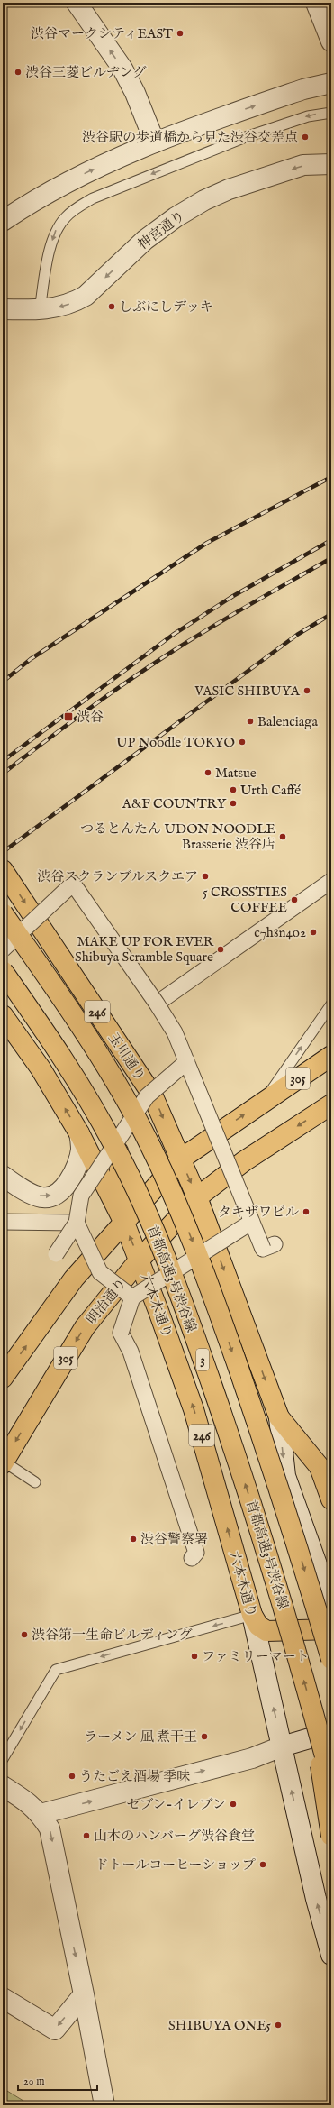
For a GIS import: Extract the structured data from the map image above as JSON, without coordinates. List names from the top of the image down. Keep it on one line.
{"streets":{"main road":["246","玉川通り","305","首都高速3号渋谷線","明治通り","六本木通り","3"],"street":["神宮通り"]},"crossings":[["246","玉川通り"],["246","305"],["246","明治通り"],["246","六本木通り"],["玉川通り","305"],["305","六本木通り"],["明治通り","六本木通り"]],"places":{"other":["渋谷マークシティEAST","渋谷三菱ビルヂング","渋谷駅の歩道橋から見た渋谷交差点","しぶにしデッキ","VASIC SHIBUYA","Balenciaga","UP Noodle TOKYO","Matsue","Urth Caffé","A&F COUNTRY","つるとんたん UDON NOODLE Brasserie 渋谷店","渋谷スクランブルスクエア","5 CROSSTIES COFFEE","c7h8n4o2","MAKE UP FOR EVER Shibuya Scramble Square","タキザワビル","渋谷警察署","渋谷第一生命ビルディング","ファミリーマート","ラーメン 凪 煮干王","うたごえ酒場 季味","セブン-イレブン","山本のハンバーグ渋谷食堂","ドトールコーヒーショップ","SHIBUYA ONE5"],"transit":["渋谷"]},"scale_bar":"20 m"}
